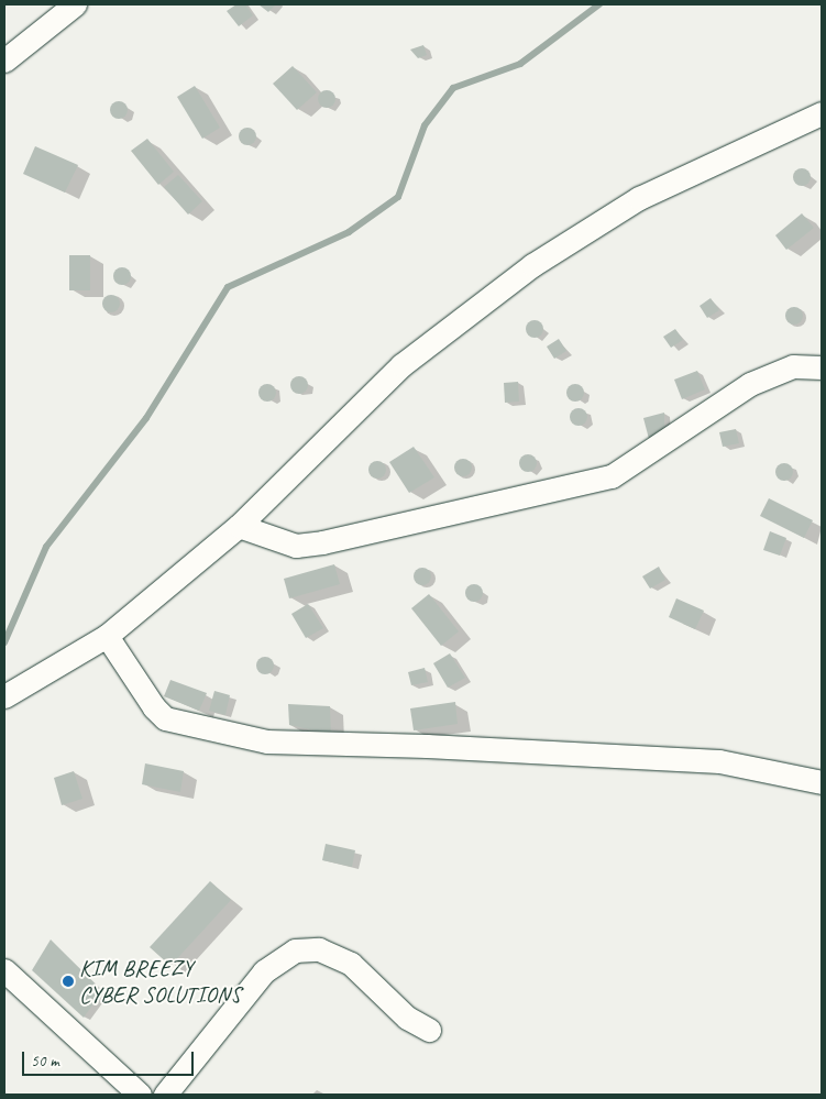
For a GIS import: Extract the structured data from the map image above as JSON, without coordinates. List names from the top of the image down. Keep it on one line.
{"places":["KIM BREEZY CYBER SOLUTIONS"],"scale_bar":"50 m"}
